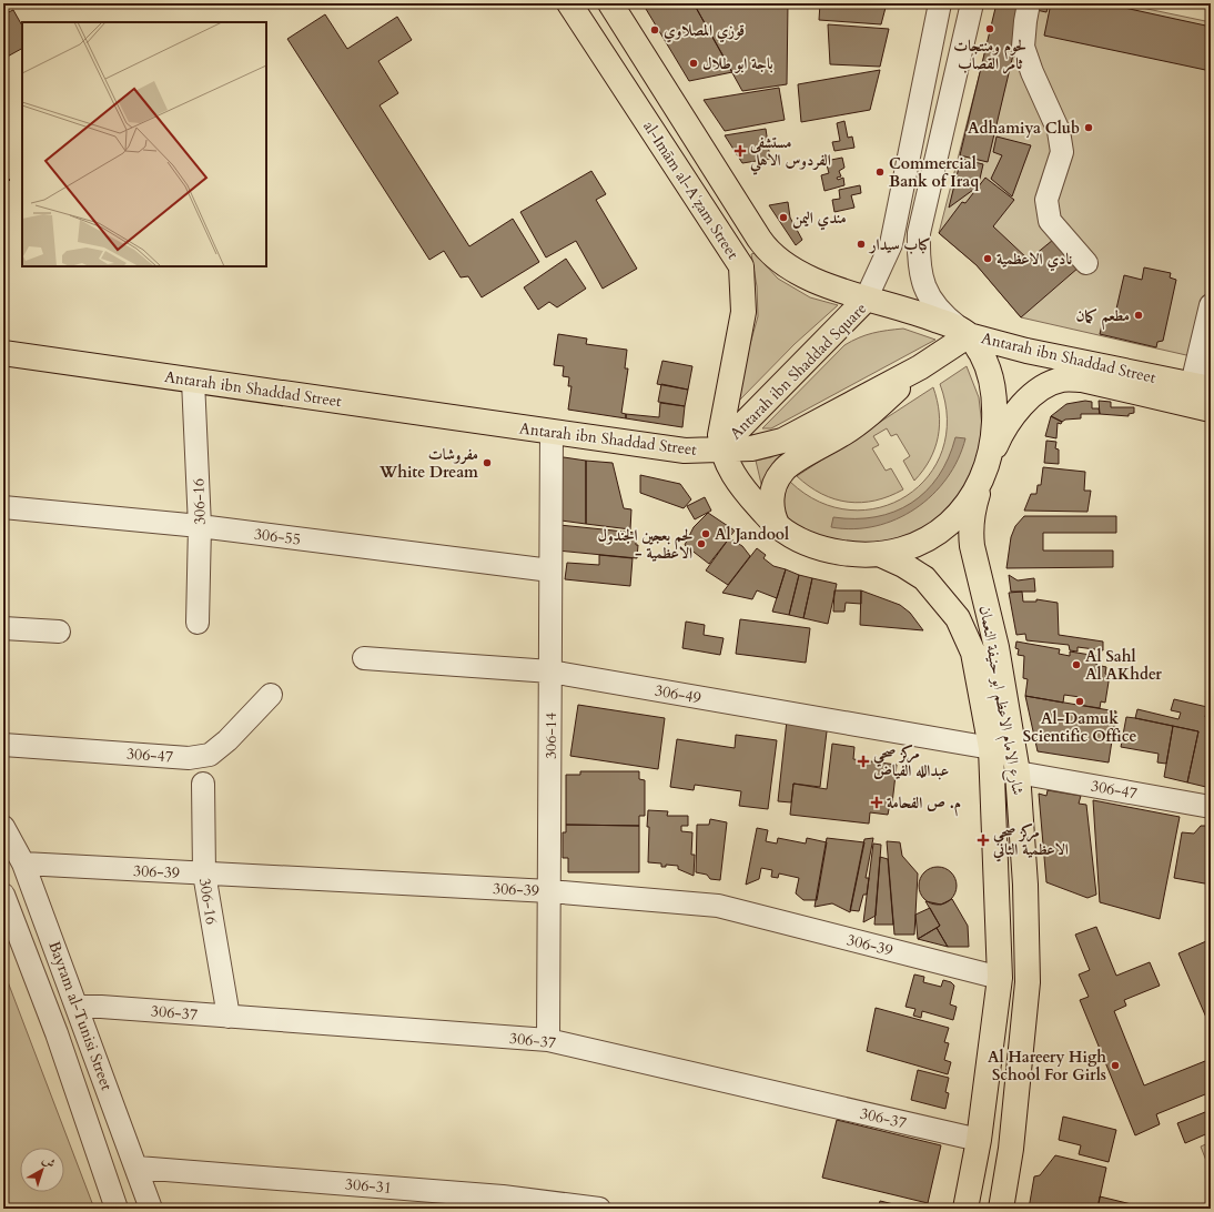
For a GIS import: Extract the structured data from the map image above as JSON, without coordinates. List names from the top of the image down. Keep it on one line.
{"streets":{"main road":["al-Imām al-Aʿẓam Street","Antarah ibn Shaddad Street","Antarah ibn Shaddad Square","شارع الامام الاعظم ابو حنيفة النعمان"],"street":["306-16","306-55","306-49","306-14","306-47","306-39","306-37","Bayram al-Tunisi Street","306-31"]},"crossings":[["al-Imām al-Aʿẓam Street","Antarah ibn Shaddad Street"],["al-Imām al-Aʿẓam Street","Antarah ibn Shaddad Square"],["Antarah ibn Shaddad Street","Antarah ibn Shaddad Square"],["Antarah ibn Shaddad Street","306-16"],["Antarah ibn Shaddad Street","306-14"],["Antarah ibn Shaddad Square","شارع الامام الاعظم ابو حنيفة النعمان"],["306-16","306-55"],["306-16","306-39"],["306-16","306-37"],["306-55","306-14"],["306-49","شارع الامام الاعظم ابو حنيفة النعمان"],["306-49","306-14"],["شارع الامام الاعظم ابو حنيفة النعمان","306-47"],["شارع الامام الاعظم ابو حنيفة النعمان","306-39"],["شارع الامام الاعظم ابو حنيفة النعمان","306-37"],["306-14","306-39"],["306-14","306-37"],["306-39","Bayram al-Tunisi Street"],["306-37","Bayram al-Tunisi Street"],["Bayram al-Tunisi Street","306-31"]],"places":{"other":["لحوم ومنتجات ثامر القصاب","قوزي المصلاوي","باجة ابو طلال","Adhamiya Club","Commercial Bank of Iraq","مندي اليمن","كباب سيدار","نادي الاعظمية","مطعم كمان","مفروشات White Dream","Al Jandool","لحم بعجين الجندول - الاعظمية","Al Sahl Al AKhder","Al-Damuk Scientific Office","Al Hareery High School For Girls"],"health":["مستشفى الفردوس الاهلي","مركز صحي عبدالله الفياض","م. ص الفحامة","مركز صحي الاعظمية الثاني"]},"north":"top right"}
